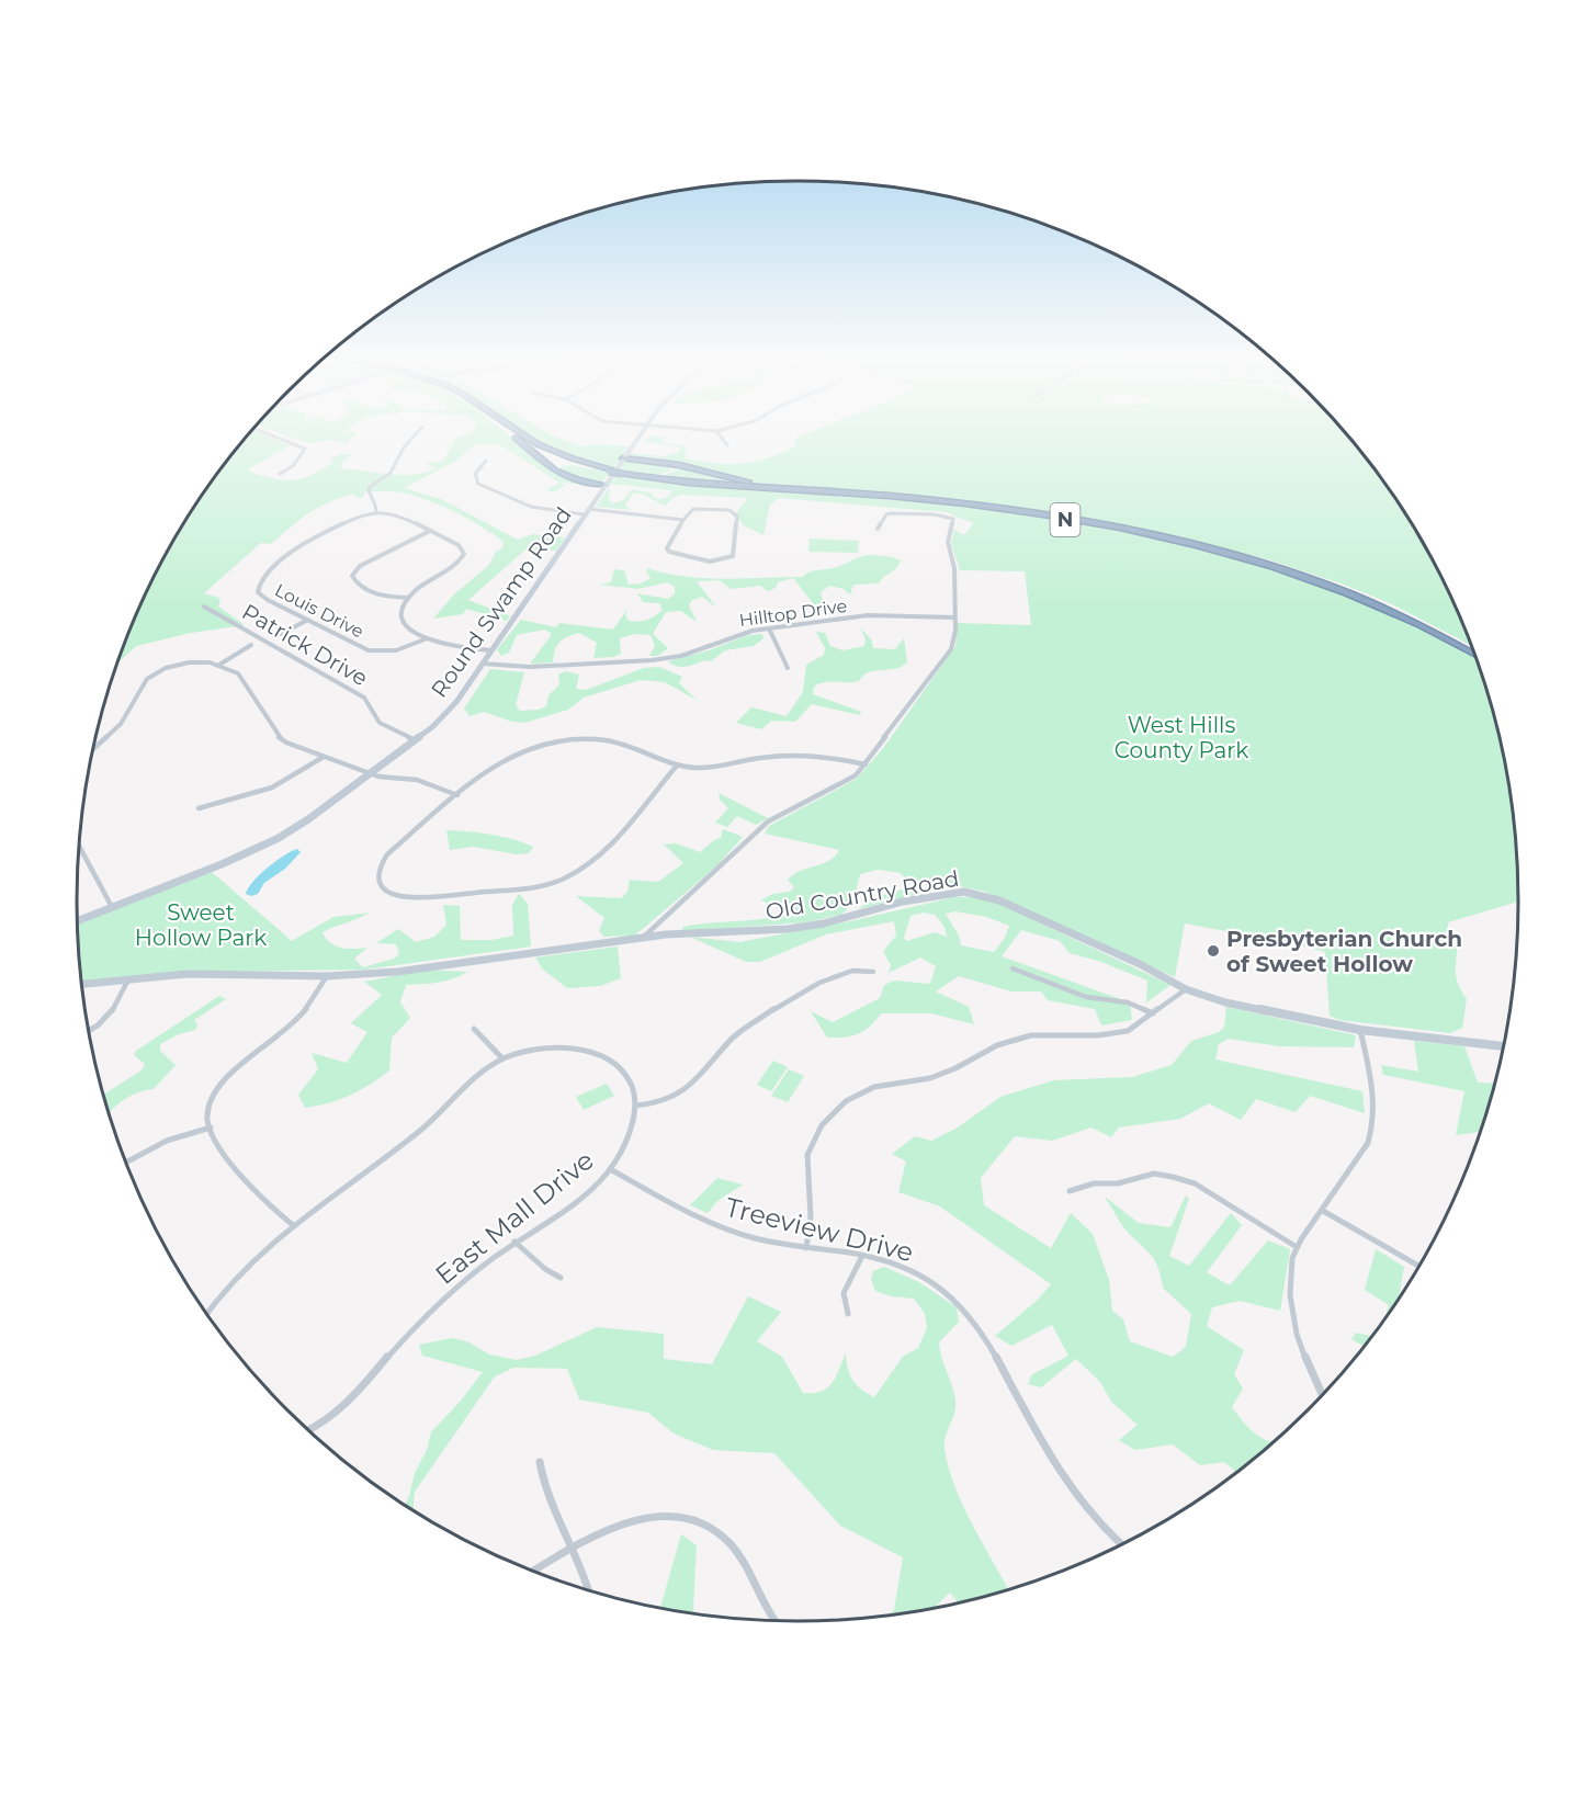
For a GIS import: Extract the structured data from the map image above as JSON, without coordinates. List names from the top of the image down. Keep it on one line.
{"streets":{"highway":["N"],"main road":["Round Swamp Road","Old Country Road"],"street":["Louis Drive","Hilltop Drive","Patrick Drive","East Mall Drive","Treeview Drive"]},"crossings":[["Round Swamp Road","Hilltop Drive"],["Round Swamp Road","Patrick Drive"],["Louis Drive","Patrick Drive"],["East Mall Drive","Treeview Drive"]],"parks":["West Hills County Park","Sweet Hollow Park"],"places":["Presbyterian Church of Sweet Hollow"]}
